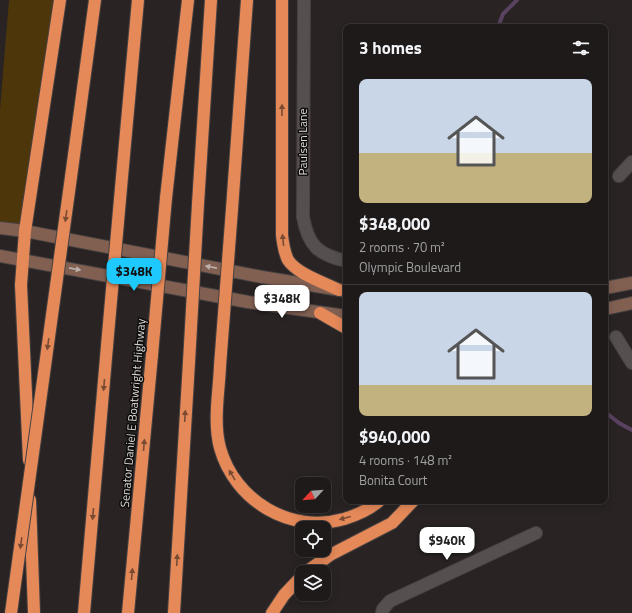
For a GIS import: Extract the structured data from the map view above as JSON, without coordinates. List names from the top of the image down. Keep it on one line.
{"streets":{"highway":["Senator Daniel E Boatwright Highway"],"street":["Paulsen Lane"]},"north":"bottom left","page":{"heading":"3 homes","list":[{"name":"$348,000","note":"2 rooms · 70 m² · Olympic Boulevard"},{"name":"$940,000","note":"4 rooms · 148 m² · Bonita Court"}],"price":["$348K","$348K","$940K"]}}
